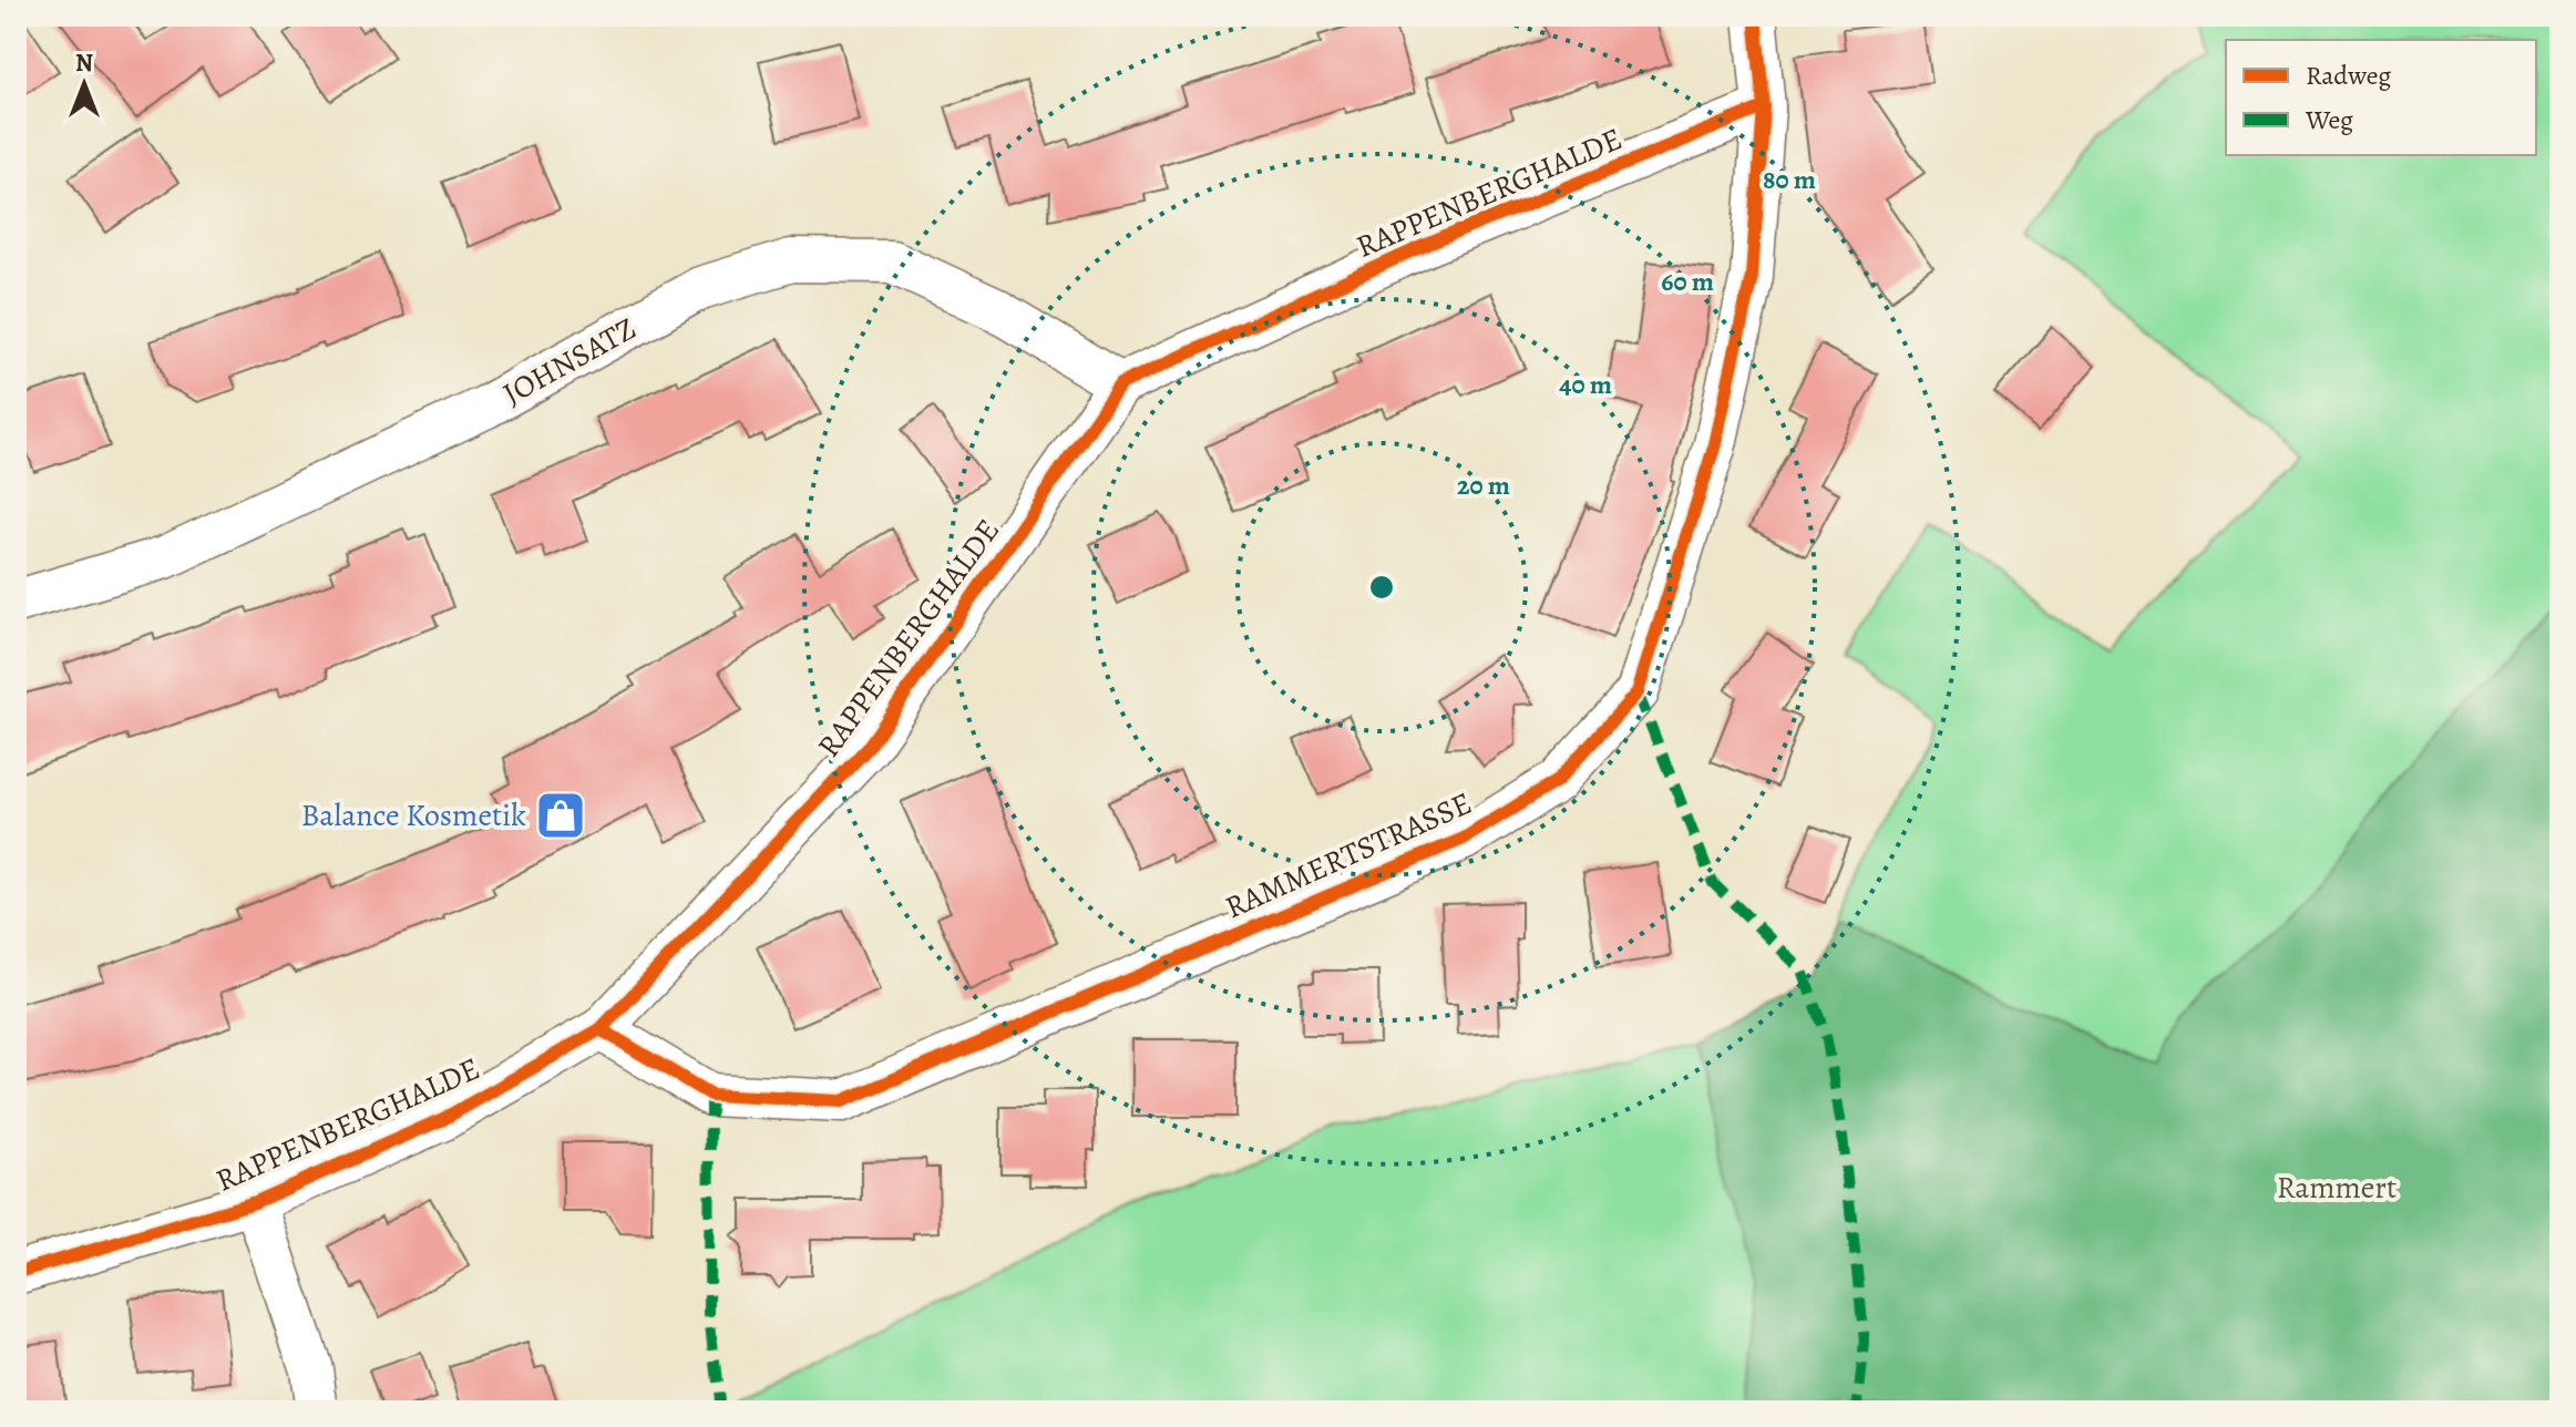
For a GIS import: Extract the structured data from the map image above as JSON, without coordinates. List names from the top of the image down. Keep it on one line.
{"streets":{"street":["RAPPENBERGHALDE","JOHNSATZ","RAMMERTSTRASSE"]},"crossings":[["RAPPENBERGHALDE","JOHNSATZ"],["RAPPENBERGHALDE","RAMMERTSTRASSE"]],"parks":["Rammert"],"places":{"shop":["Balance Kosmetik"]},"legend":["Radweg","Weg"],"north":"top","rings":["80 m","60 m","40 m","20 m"]}
